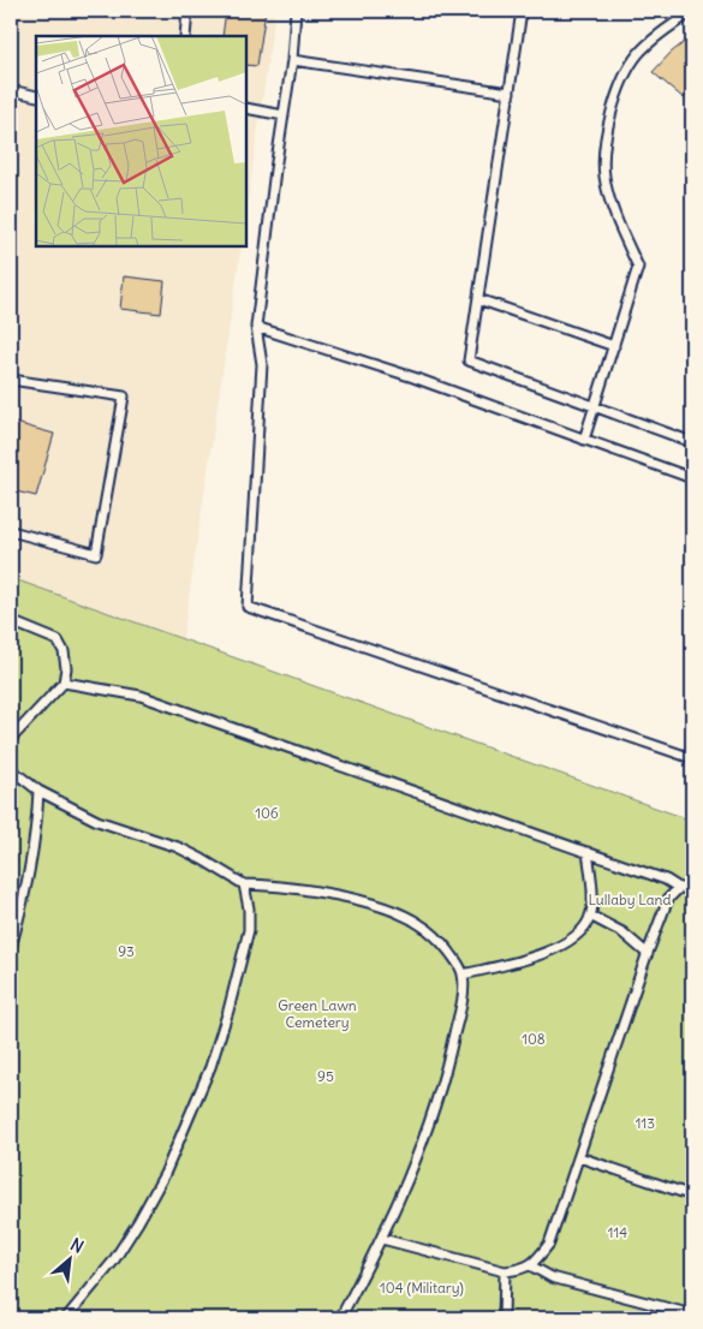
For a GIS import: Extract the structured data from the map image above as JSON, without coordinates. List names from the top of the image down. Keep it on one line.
{"parks":["106","Lullaby Land","93","Green Lawn Cemetery","108","95","113","114","104 (Military)"],"north":"top right"}
